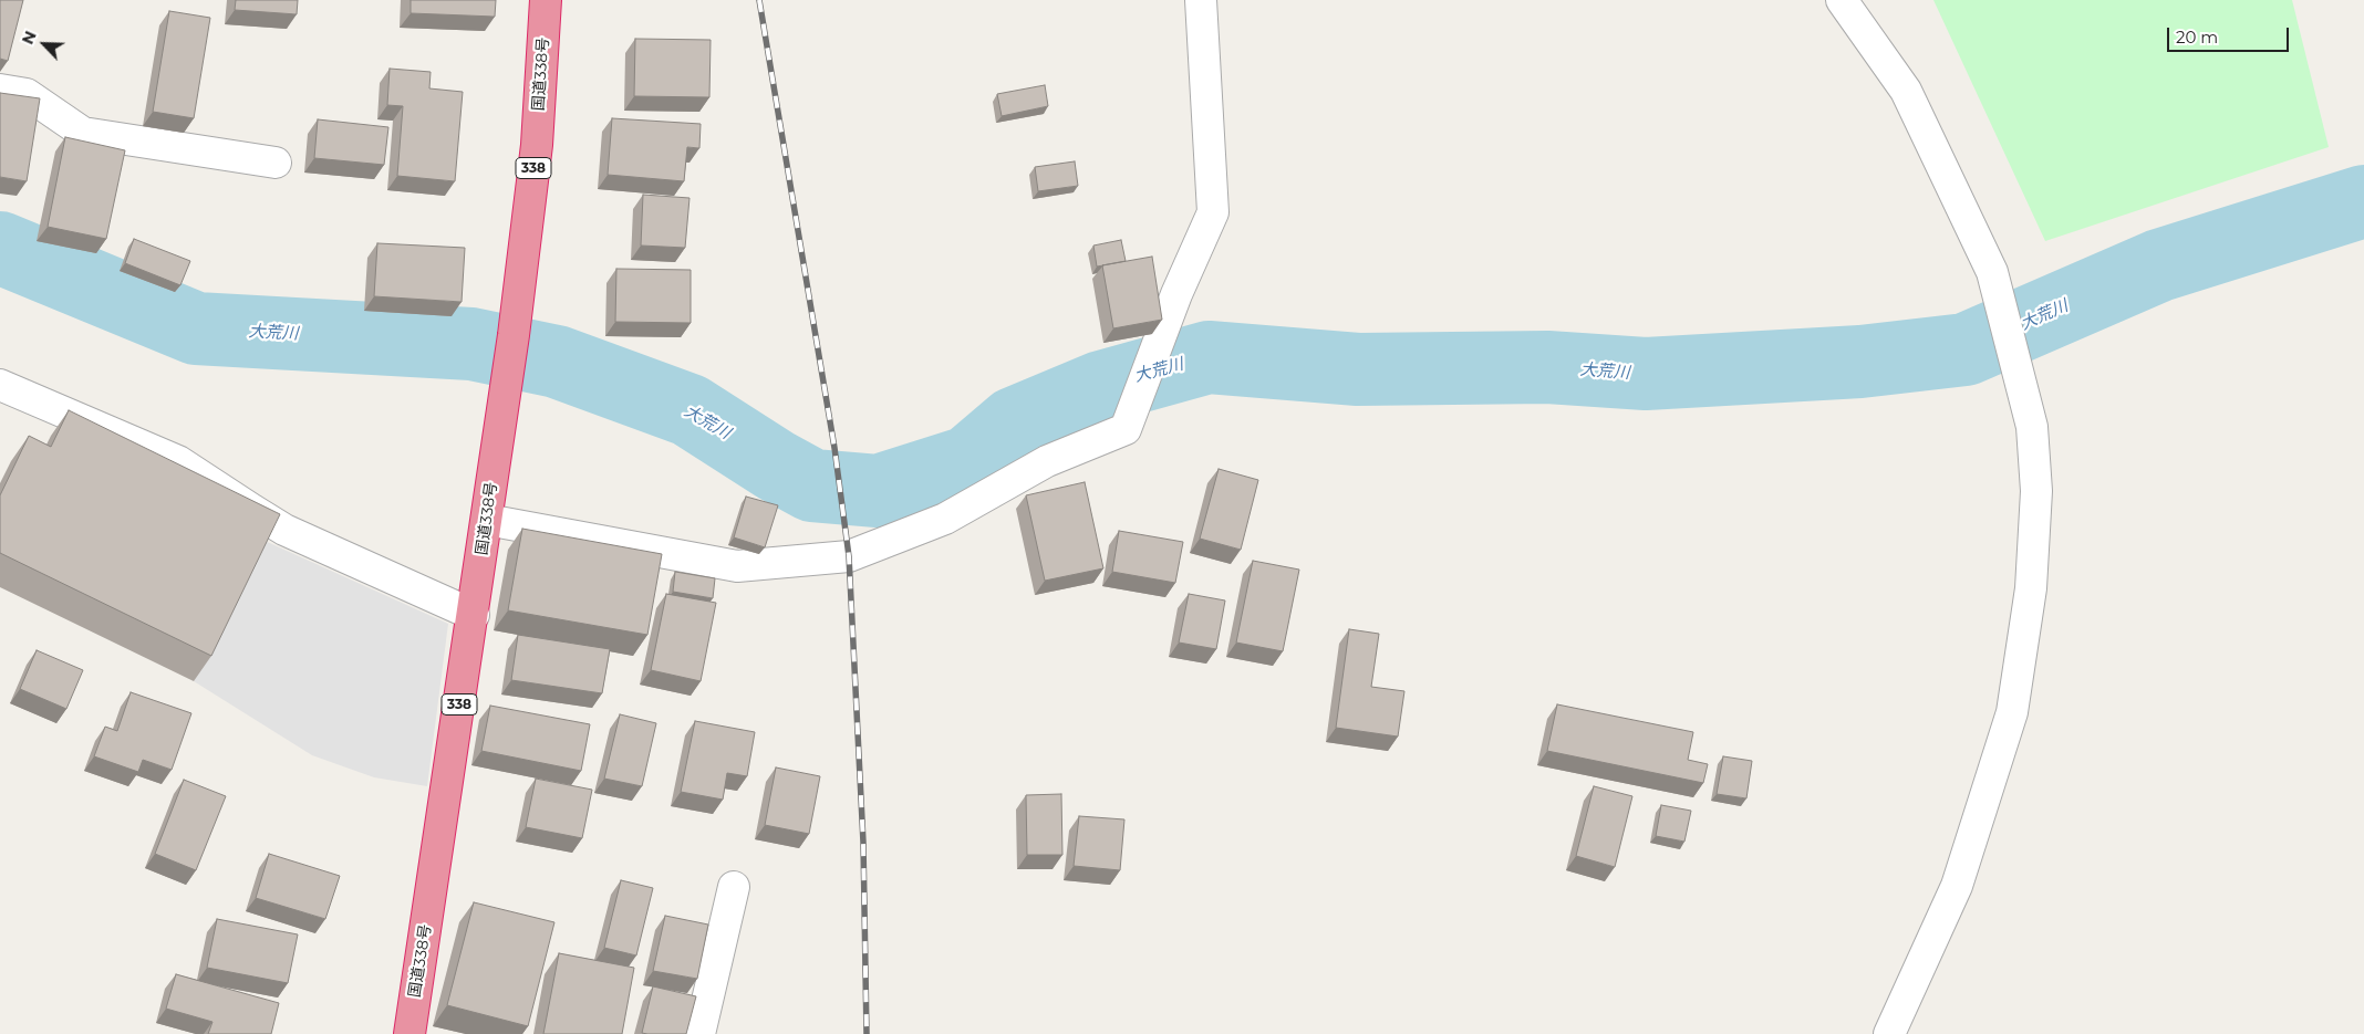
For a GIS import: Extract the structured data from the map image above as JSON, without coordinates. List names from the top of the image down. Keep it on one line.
{"streets":{"highway":["国道338号","338"]},"water":["大荒川"],"scale_bar":"20 m","north":"top left"}
